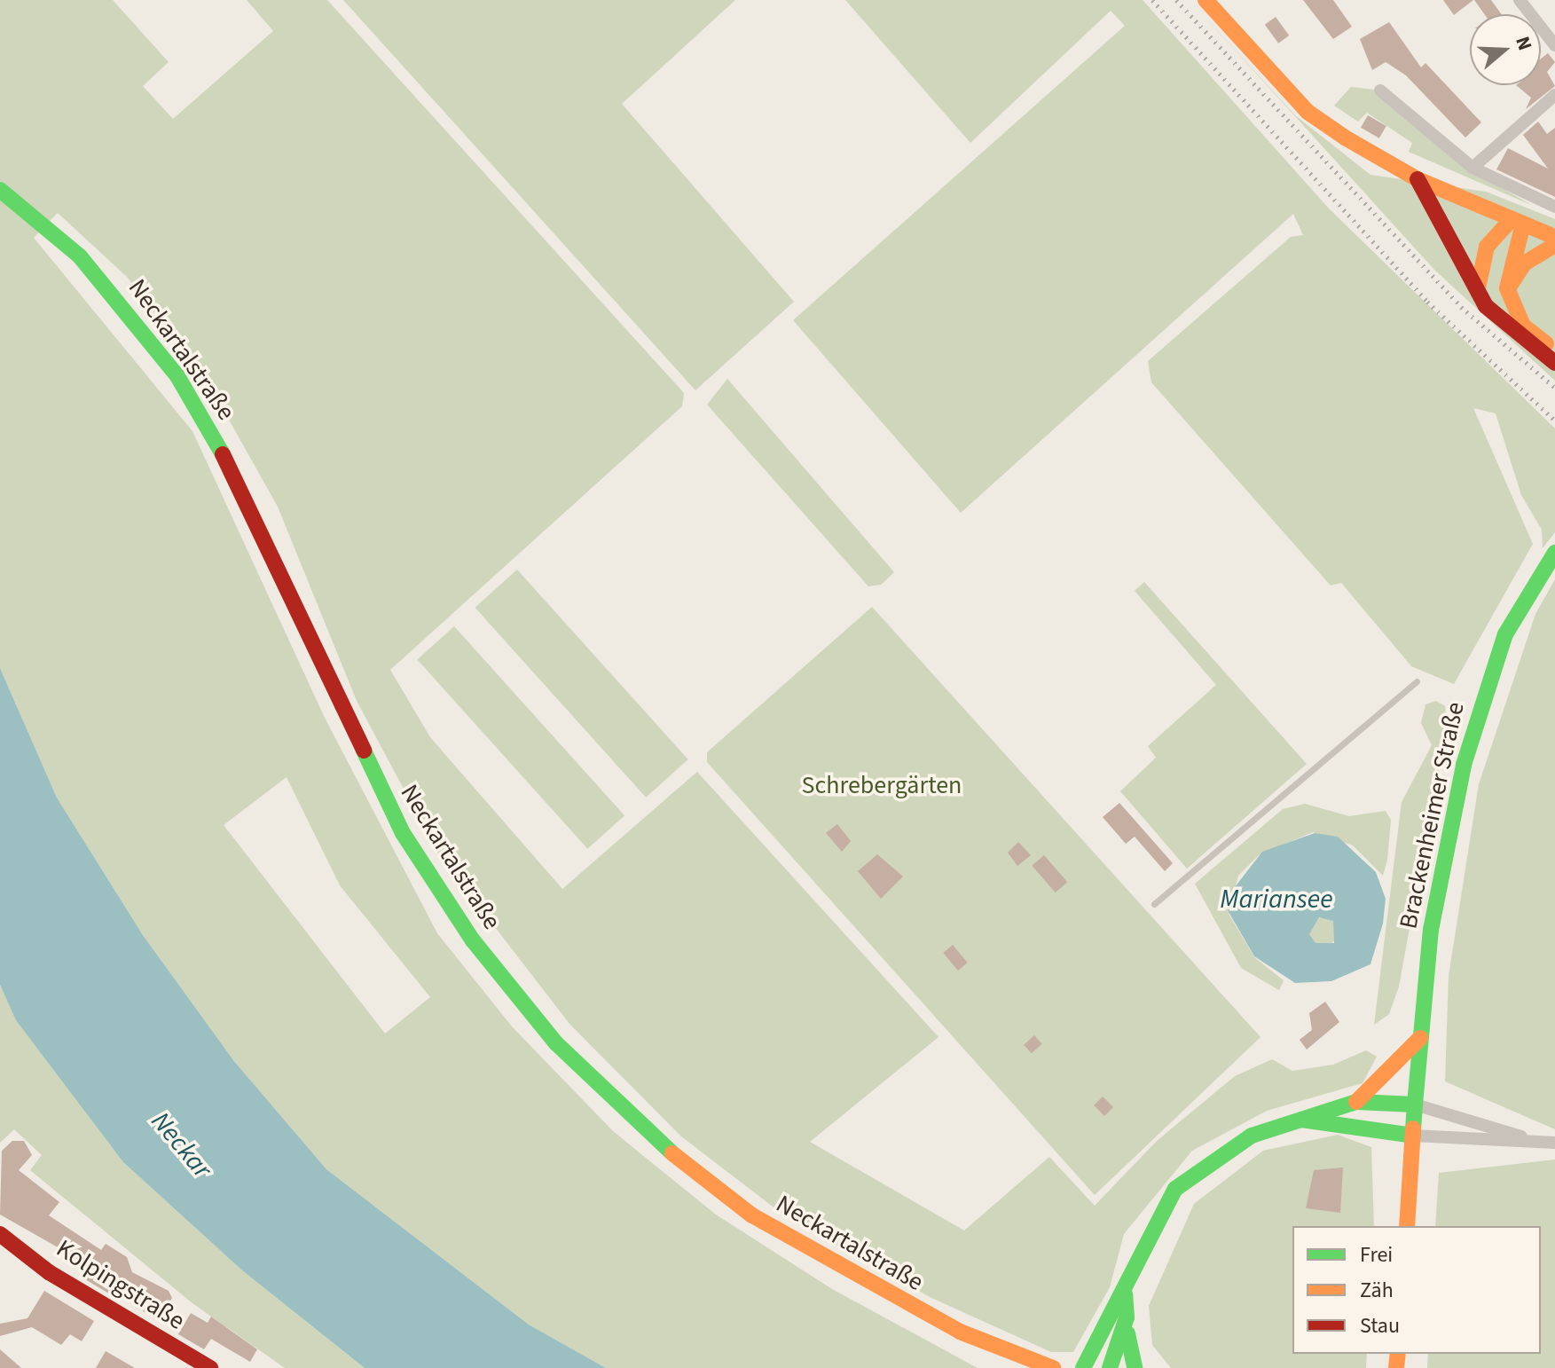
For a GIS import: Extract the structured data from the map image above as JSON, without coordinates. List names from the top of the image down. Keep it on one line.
{"streets":{"main road":["Neckartalstraße","Brackenheimer Straße","Kolpingstraße"]},"water":["Mariansee","Neckar"],"parks":["Schrebergärten"],"legend":["Frei","Zäh","Stau"],"north":"right"}
